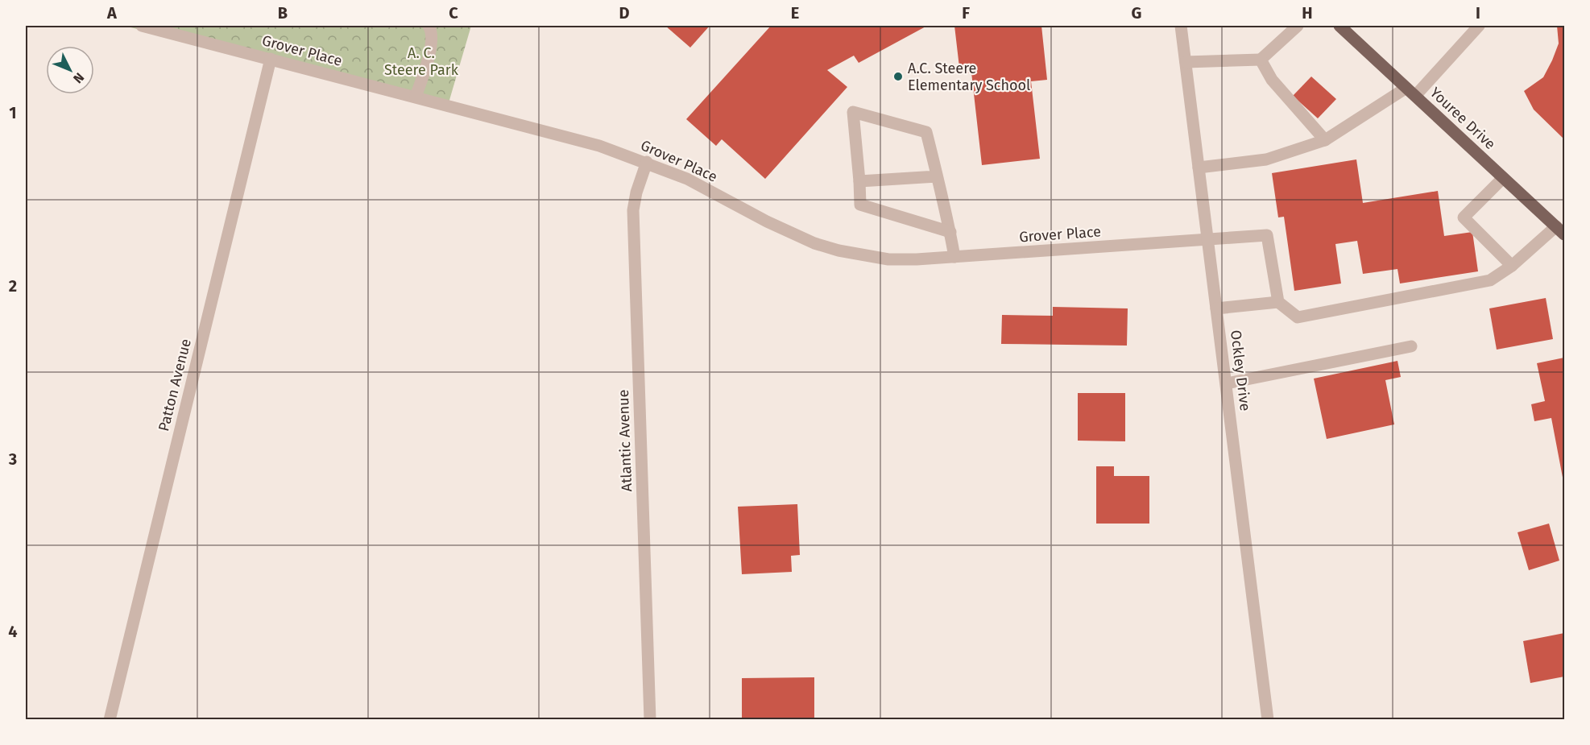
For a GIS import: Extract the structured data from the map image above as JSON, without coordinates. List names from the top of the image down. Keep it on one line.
{"streets":{"main road":["Youree Drive"],"street":["Grover Place","Ockley Drive","Patton Avenue","Atlantic Avenue"]},"crossings":[["Grover Place","Ockley Drive"],["Grover Place","Patton Avenue"],["Grover Place","Atlantic Avenue"]],"parks":["A. C. Steere Park"],"places":["A.C. Steere Elementary School"],"north":"bottom right","grid":{"columns":["A","B","C","D","E","F","G","H","I"],"rows":["1","2","3","4"]}}
